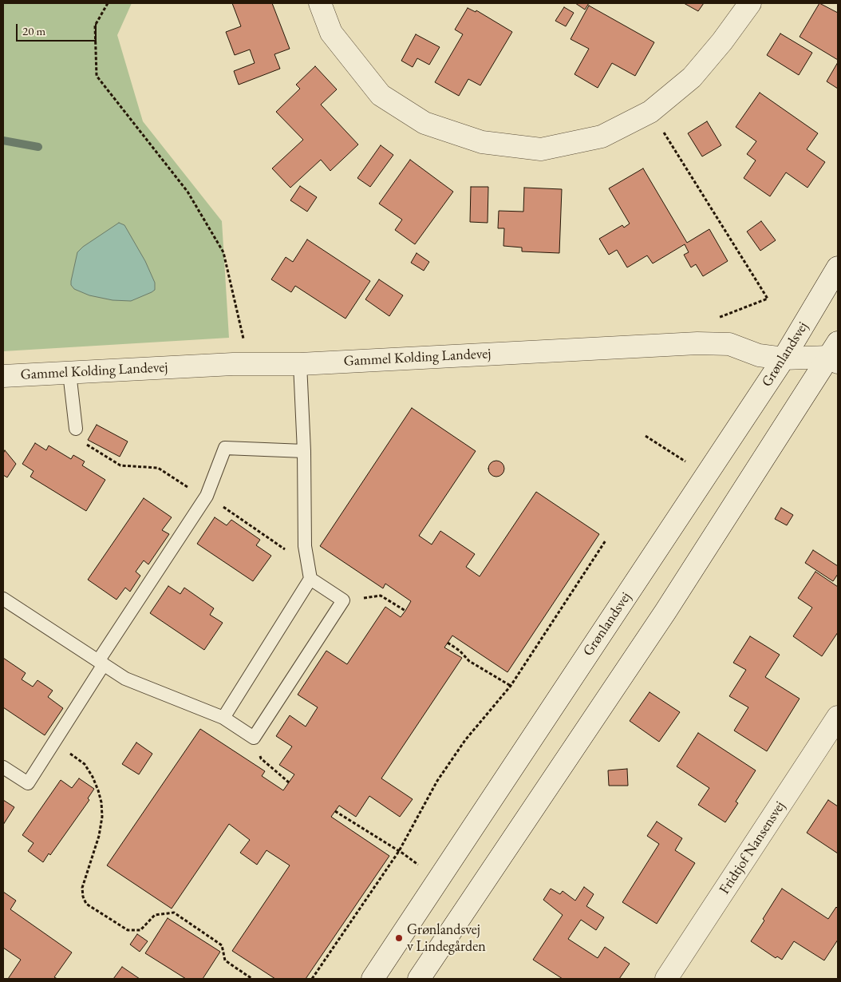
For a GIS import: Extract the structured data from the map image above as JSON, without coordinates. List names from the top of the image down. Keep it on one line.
{"streets":{"street":["Grønlandsvej","Gammel Kolding Landevej","Fridtjof Nansensvej"]},"crossings":[["Grønlandsvej","Gammel Kolding Landevej"]],"places":["Grønlandsvej v Lindegården"],"scale_bar":"20 m"}
